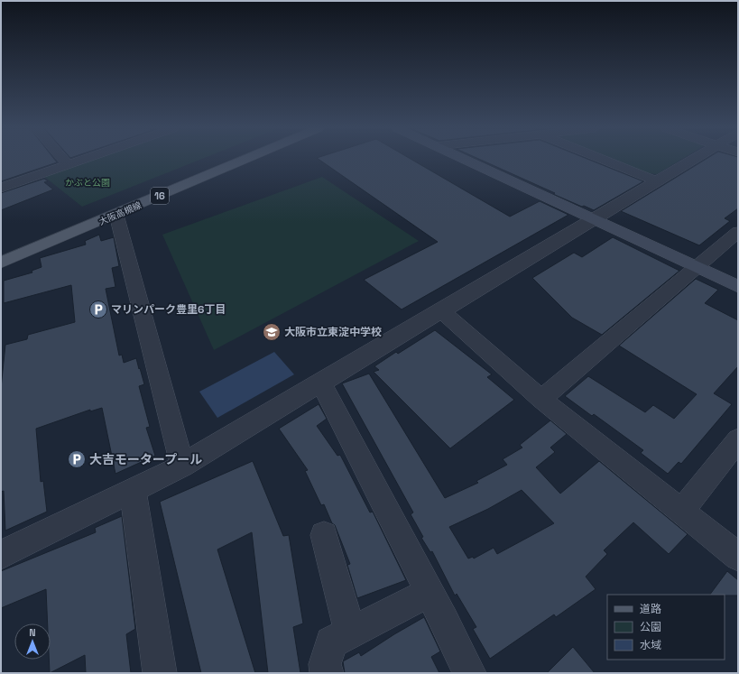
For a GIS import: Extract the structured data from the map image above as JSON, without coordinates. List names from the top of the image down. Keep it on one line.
{"streets":{"main road":["16","大阪高槻線"]},"parks":["かぶと公園"],"places":{"parking":["マリンパーク豊里6丁目","大吉モータープール"],"school or university":["大阪市立東淀中学校"]},"legend":["道路","公園","水域"],"north":"top"}
